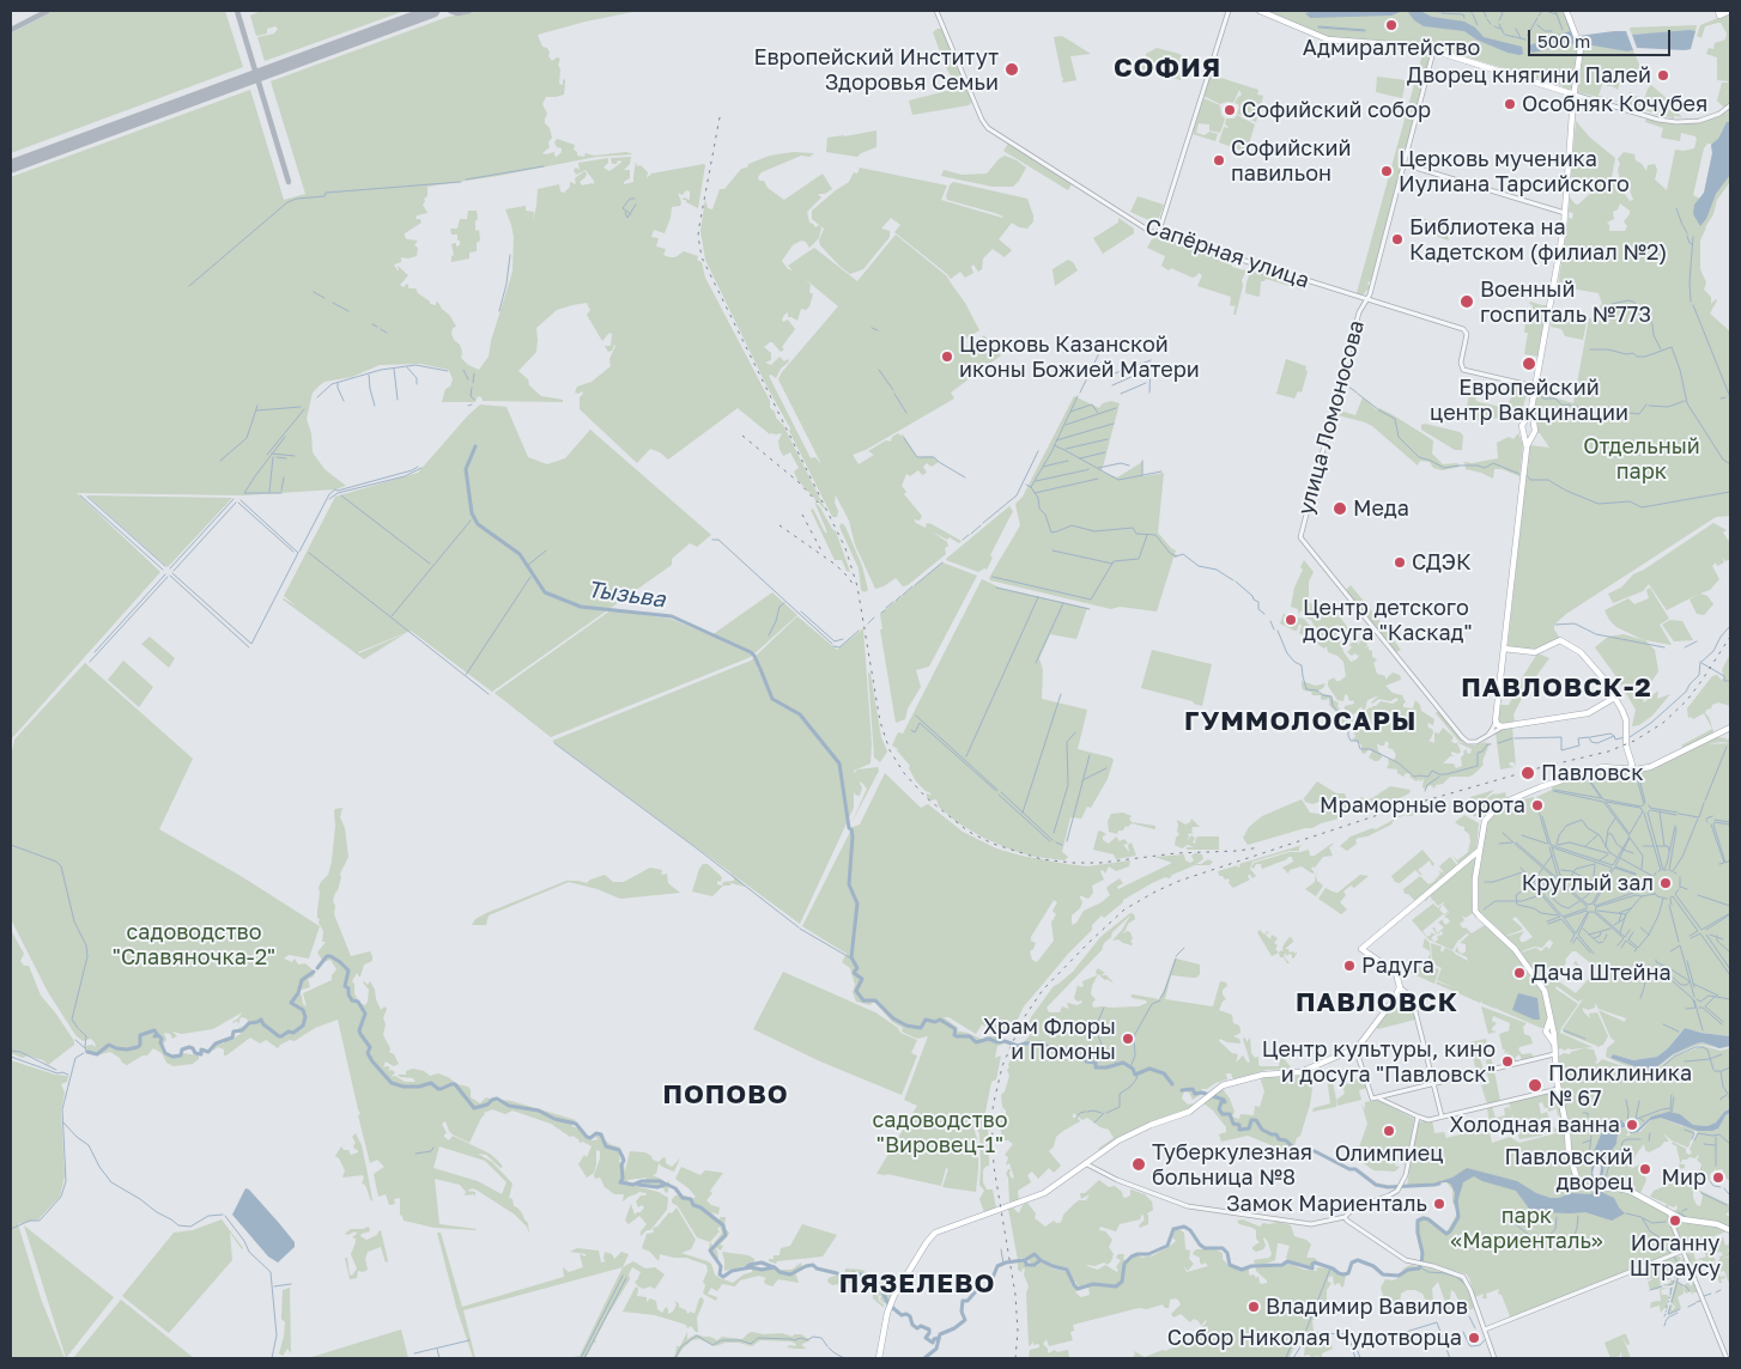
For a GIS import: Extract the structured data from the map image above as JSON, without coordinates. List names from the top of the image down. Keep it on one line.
{"streets":{"street":["Сапёрная улица","улица Ломоносова"]},"crossings":[["Сапёрная улица","улица Ломоносова"]],"districts":["СОФИЯ","ПАВЛОВСК-2","ГУММОЛОСАРЫ","ПАВЛОВСК","ПОПОВО","ПЯЗЕЛЕВО"],"water":["Тызьва"],"parks":["Отдельный парк","садоводство \"Славяночка-2\"","садоводство \"Вировец-1\"","парк «Мариенталь»"],"places":["Адмиралтейство","Европейский Институт Здоровья Семьи","Дворец княгини Палей","Особняк Кочубея","Софийский собор","Софийский павильон","Церковь мученика Иулиана Тарсийского","Библиотека на Кадетском (филиал №2)","Военный госпиталь №773","Церковь Казанской иконы Божией Матери","Европейский центр Вакцинации","Меда","СДЭК","Центр детского досуга \"Каскад\"","Павловск","Мраморные ворота","Круглый зал","Радуга","Дача Штейна","Храм Флоры и Помоны","Центр культуры, кино и досуга \"Павловск\"","Поликлиника № 67","Холодная ванна","Олимпиец","Туберкулезная больница №8","Павловский дворец","Мир","Замок Мариенталь","Иоганну Штраусу","Владимир Вавилов","Собор Николая Чудотворца"],"scale_bar":"500 m"}
